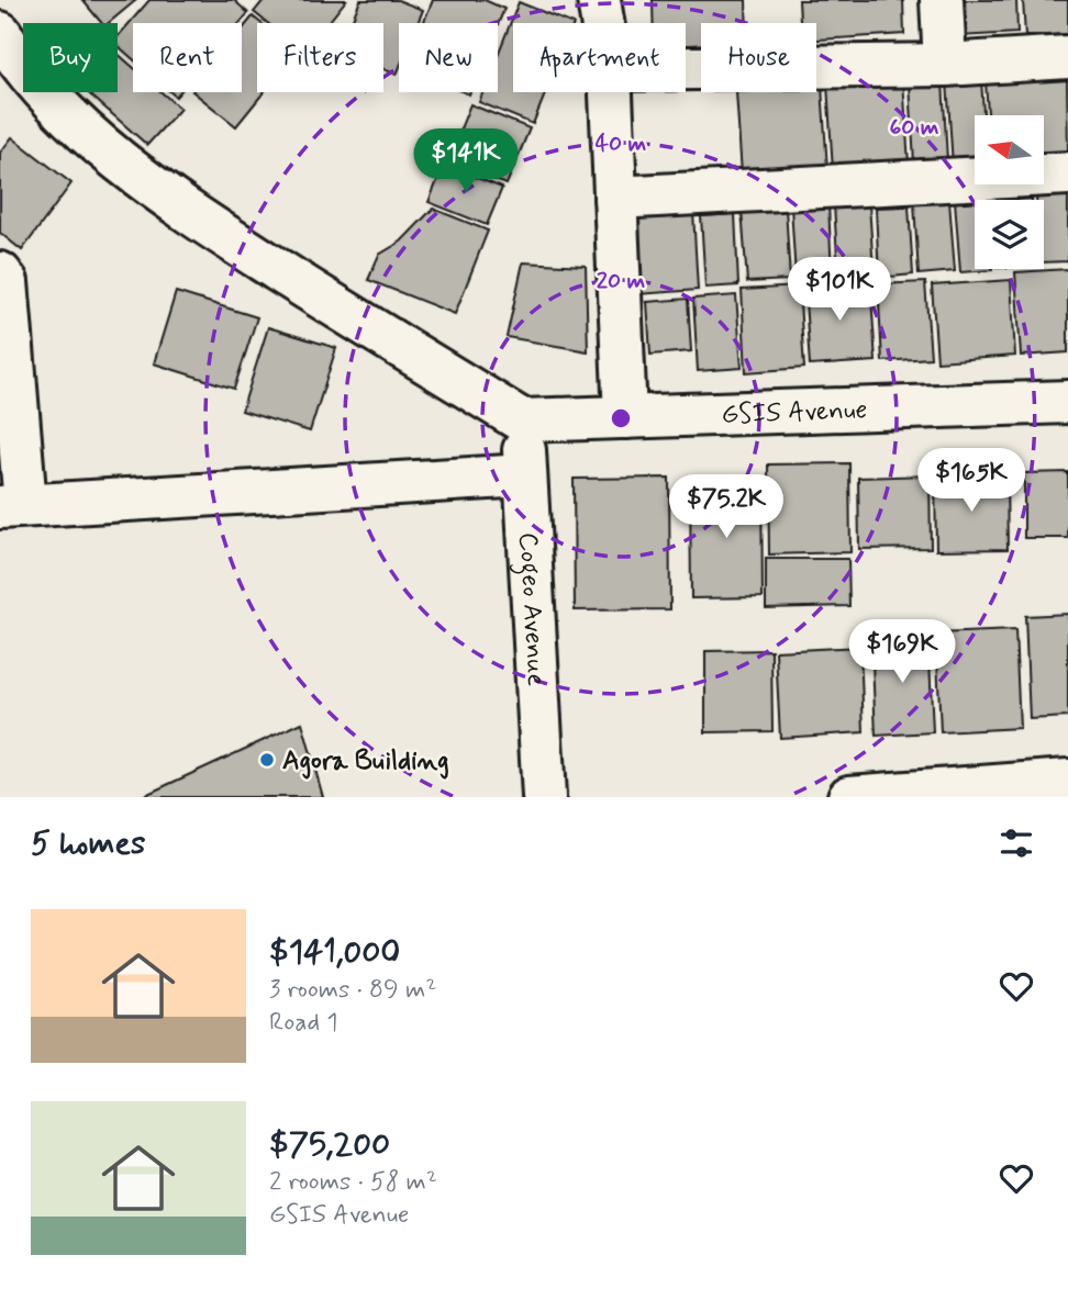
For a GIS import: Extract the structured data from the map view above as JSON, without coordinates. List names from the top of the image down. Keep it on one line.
{"streets":{"street":["GSIS Avenue","Cogeo Avenue"]},"crossings":[["GSIS Avenue","Cogeo Avenue"]],"places":["Agora Building"],"north":"left","page":{"chip":["Buy","Rent","Filters","New","Apartment","House"],"price":["$141K","$101K","$165K","$75.2K","$169K"],"heading":"5 homes","list":[{"name":"$141,000","note":"3 rooms · 89 m² · Road 1"},{"name":"$75,200","note":"2 rooms · 58 m² · GSIS Avenue"}]},"rings":["60 m","40 m","20 m"]}
